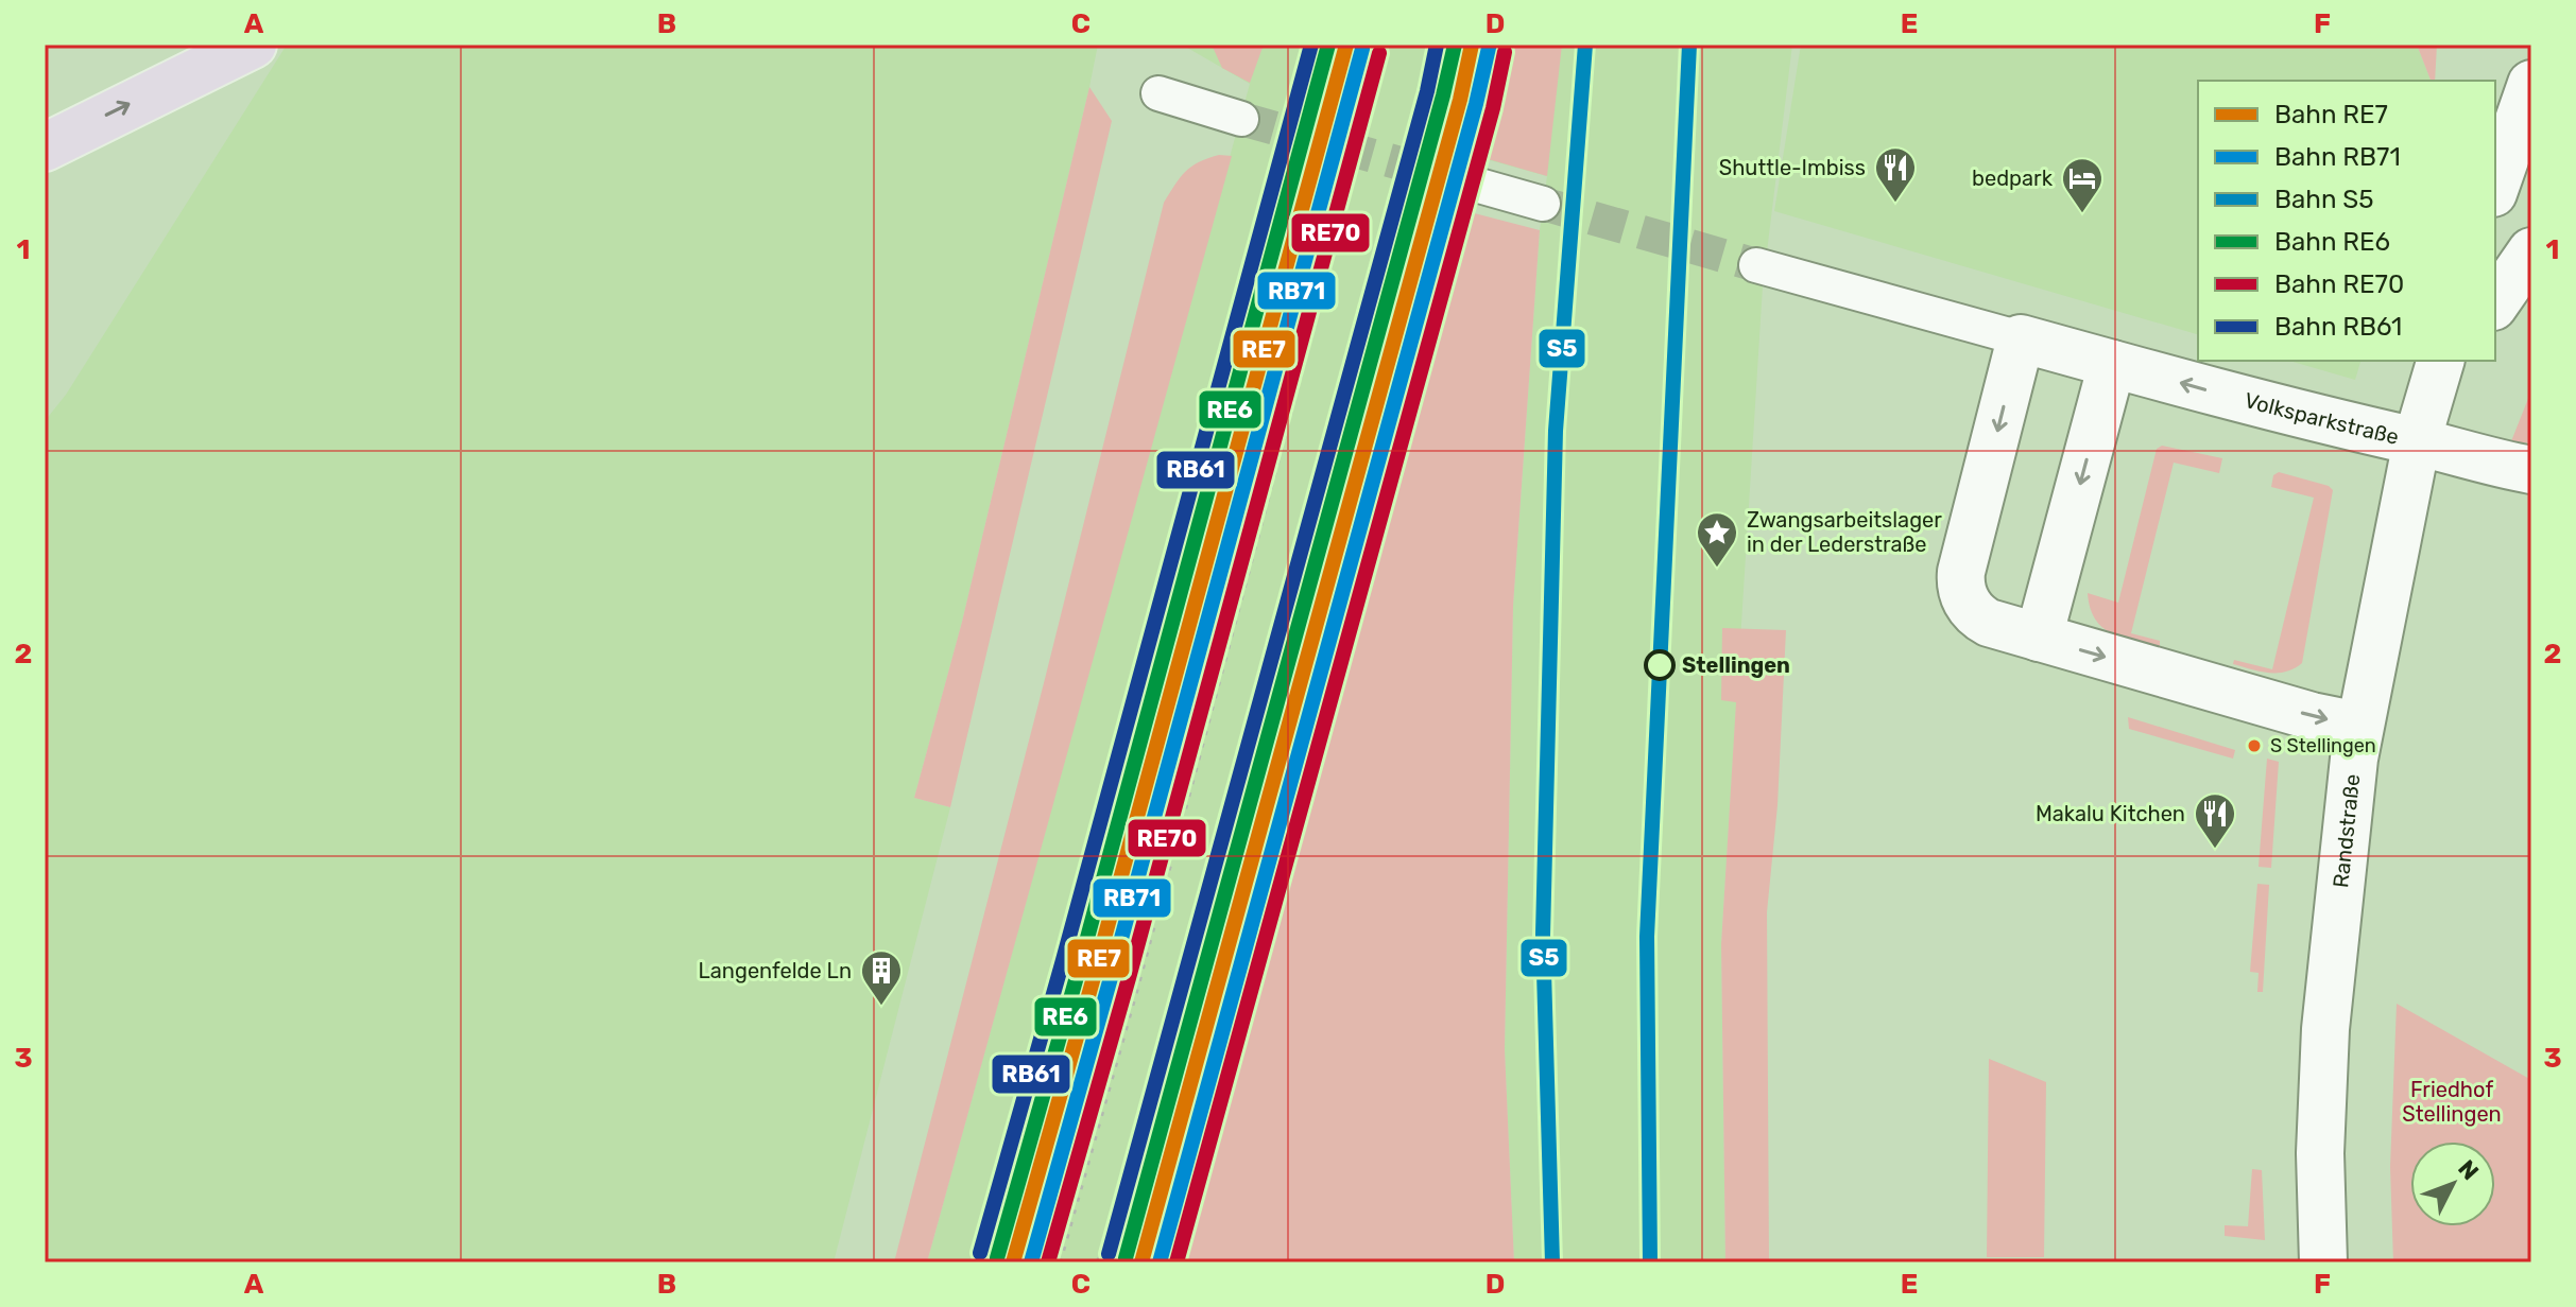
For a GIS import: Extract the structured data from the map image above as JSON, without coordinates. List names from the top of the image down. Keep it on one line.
{"streets":{"street":["Volksparkstraße","Randstraße"]},"crossings":[["Volksparkstraße","Randstraße"]],"parks":["Friedhof Stellingen"],"places":{"restaurant":["Shuttle-Imbiss","Makalu Kitchen"],"hotel":["bedpark"],"place":["Zwangsarbeitslager in der Lederstraße"],"other":["Stellingen","S Stellingen"],"building":["Langenfelde Ln"]},"lines":["rail line RE7","rail line S5","rail line RE6","rail line RB61","rail line RB71","rail line RE70"],"legend":["Bahn RE7","Bahn RB71","Bahn S5","Bahn RE6","Bahn RE70","Bahn RB61"],"north":"top right","grid":{"columns":["A","B","C","D","E","F"],"rows":["1","2","3"]}}
